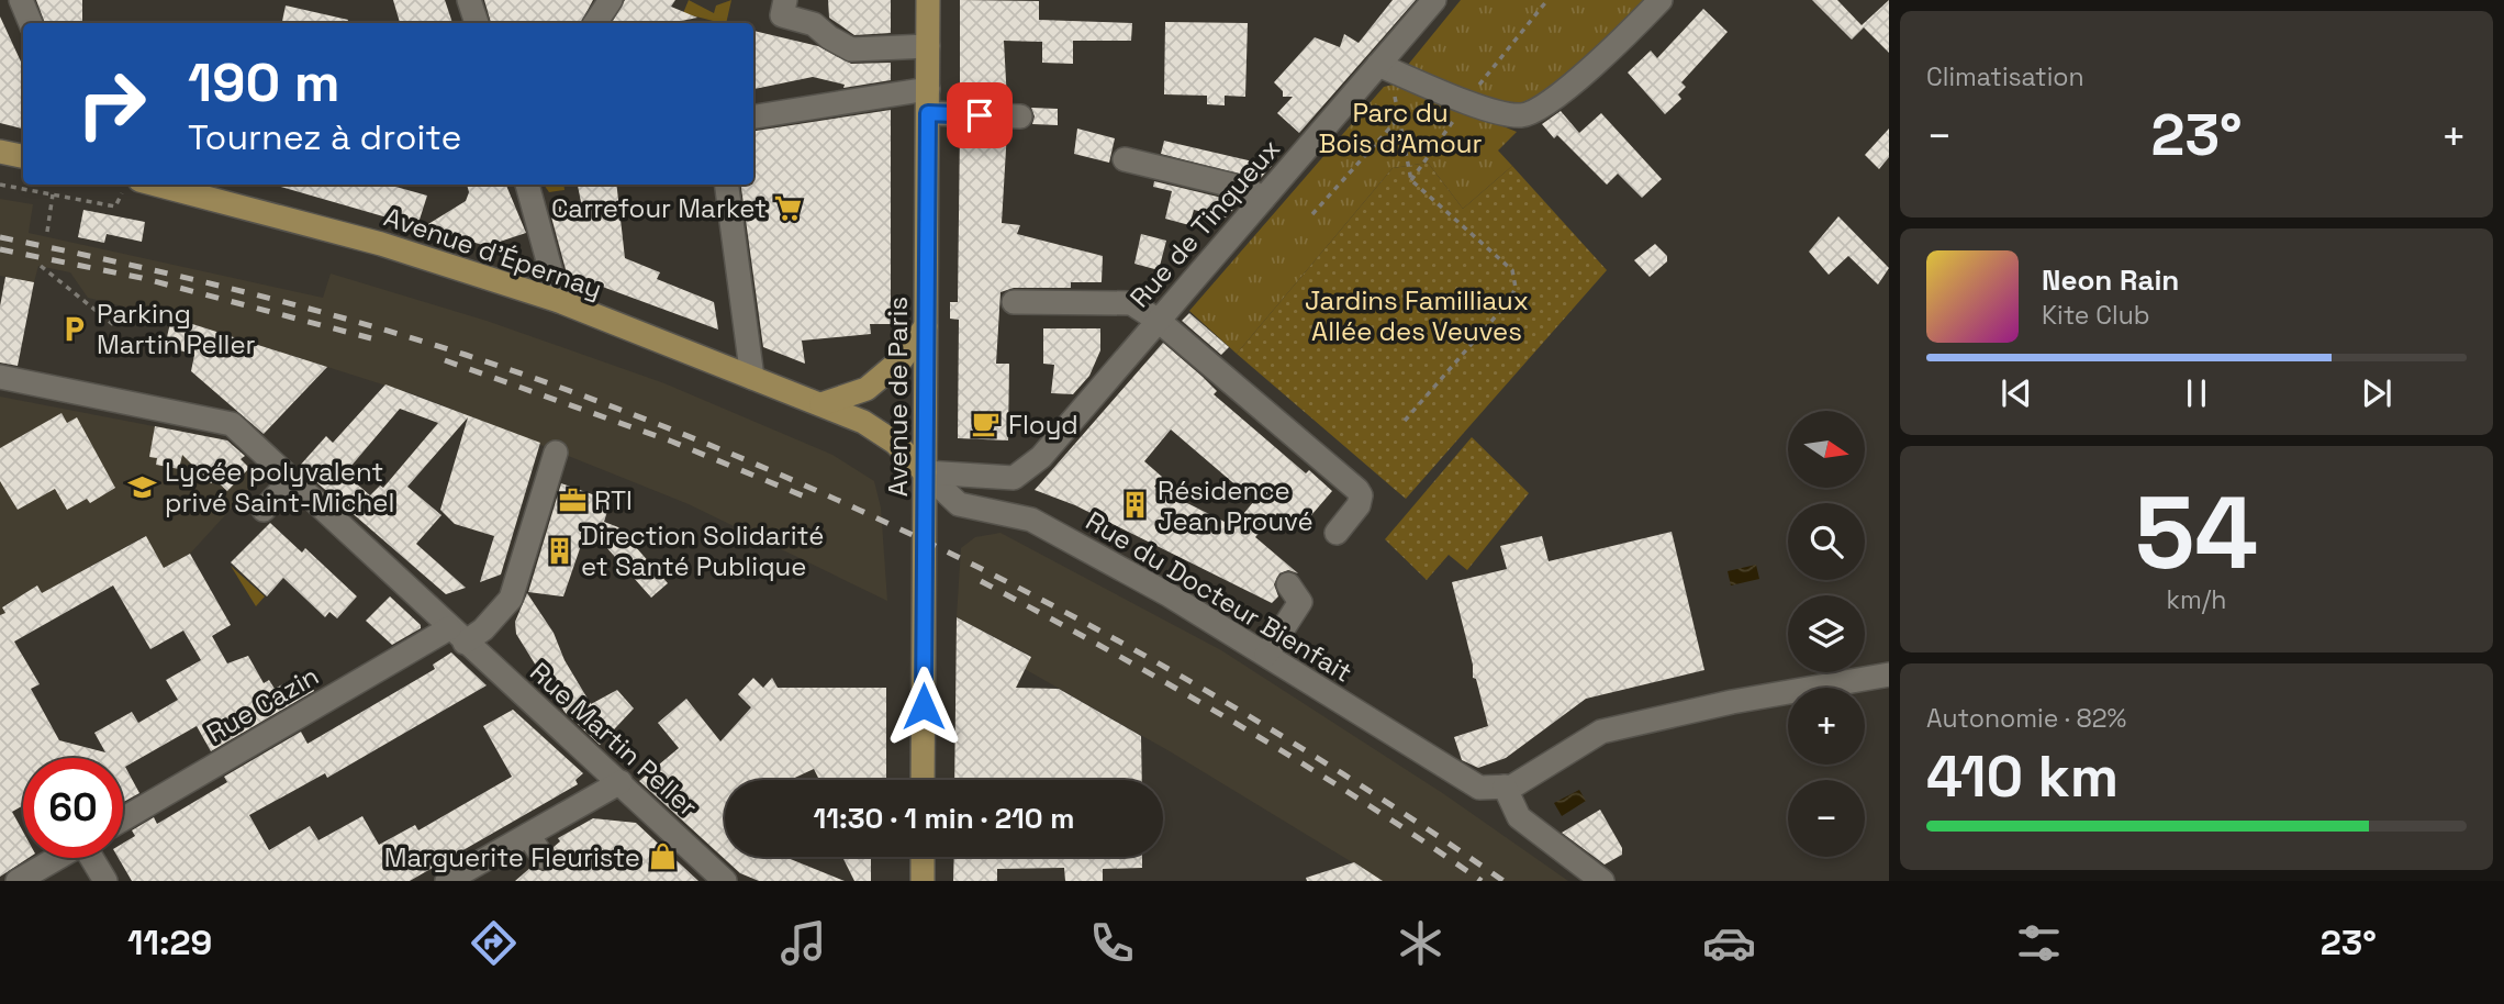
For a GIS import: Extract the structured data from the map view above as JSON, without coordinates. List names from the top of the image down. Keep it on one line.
{"streets":{"main road":["Avenue d'Épernay","Avenue de Paris"],"street":["Rue de Tinqueux","Rue du Docteur Bienfait","Rue Cazin","Rue Martin Peller"]},"crossings":[["Avenue d'Épernay","Avenue de Paris"],["Avenue d'Épernay","Rue du Docteur Bienfait"],["Avenue de Paris","Rue du Docteur Bienfait"],["Rue Cazin","Rue Martin Peller"]],"parks":["Parc du Bois d'Amour","Jardins Familliaux Allée des Veuves"],"places":{"supermarket":["Carrefour Market"],"parking":["Parking Martin Peller"],"cafe":["Floyd"],"school or university":["Lycée polyvalent privé Saint-Michel"],"office":["RTI"],"building":["Résidence Jean Prouvé","Direction Solidarité et Santé Publique"],"shop":["Marguerite Fleuriste"]},"north":"right","page":{"tile":["Climatisation",["54","km/h"],["Autonomie · 82%","410 km"]],"turn":["190 m","Tournez à droite"],"heat":["−","23°","+"],"song":["Neon Rain","Kite Club"],"map_buttons":["+","−"],"limit":"60","trip":"11:30 · 1 min · 210 m","tabs":["11:29","23°"]}}
